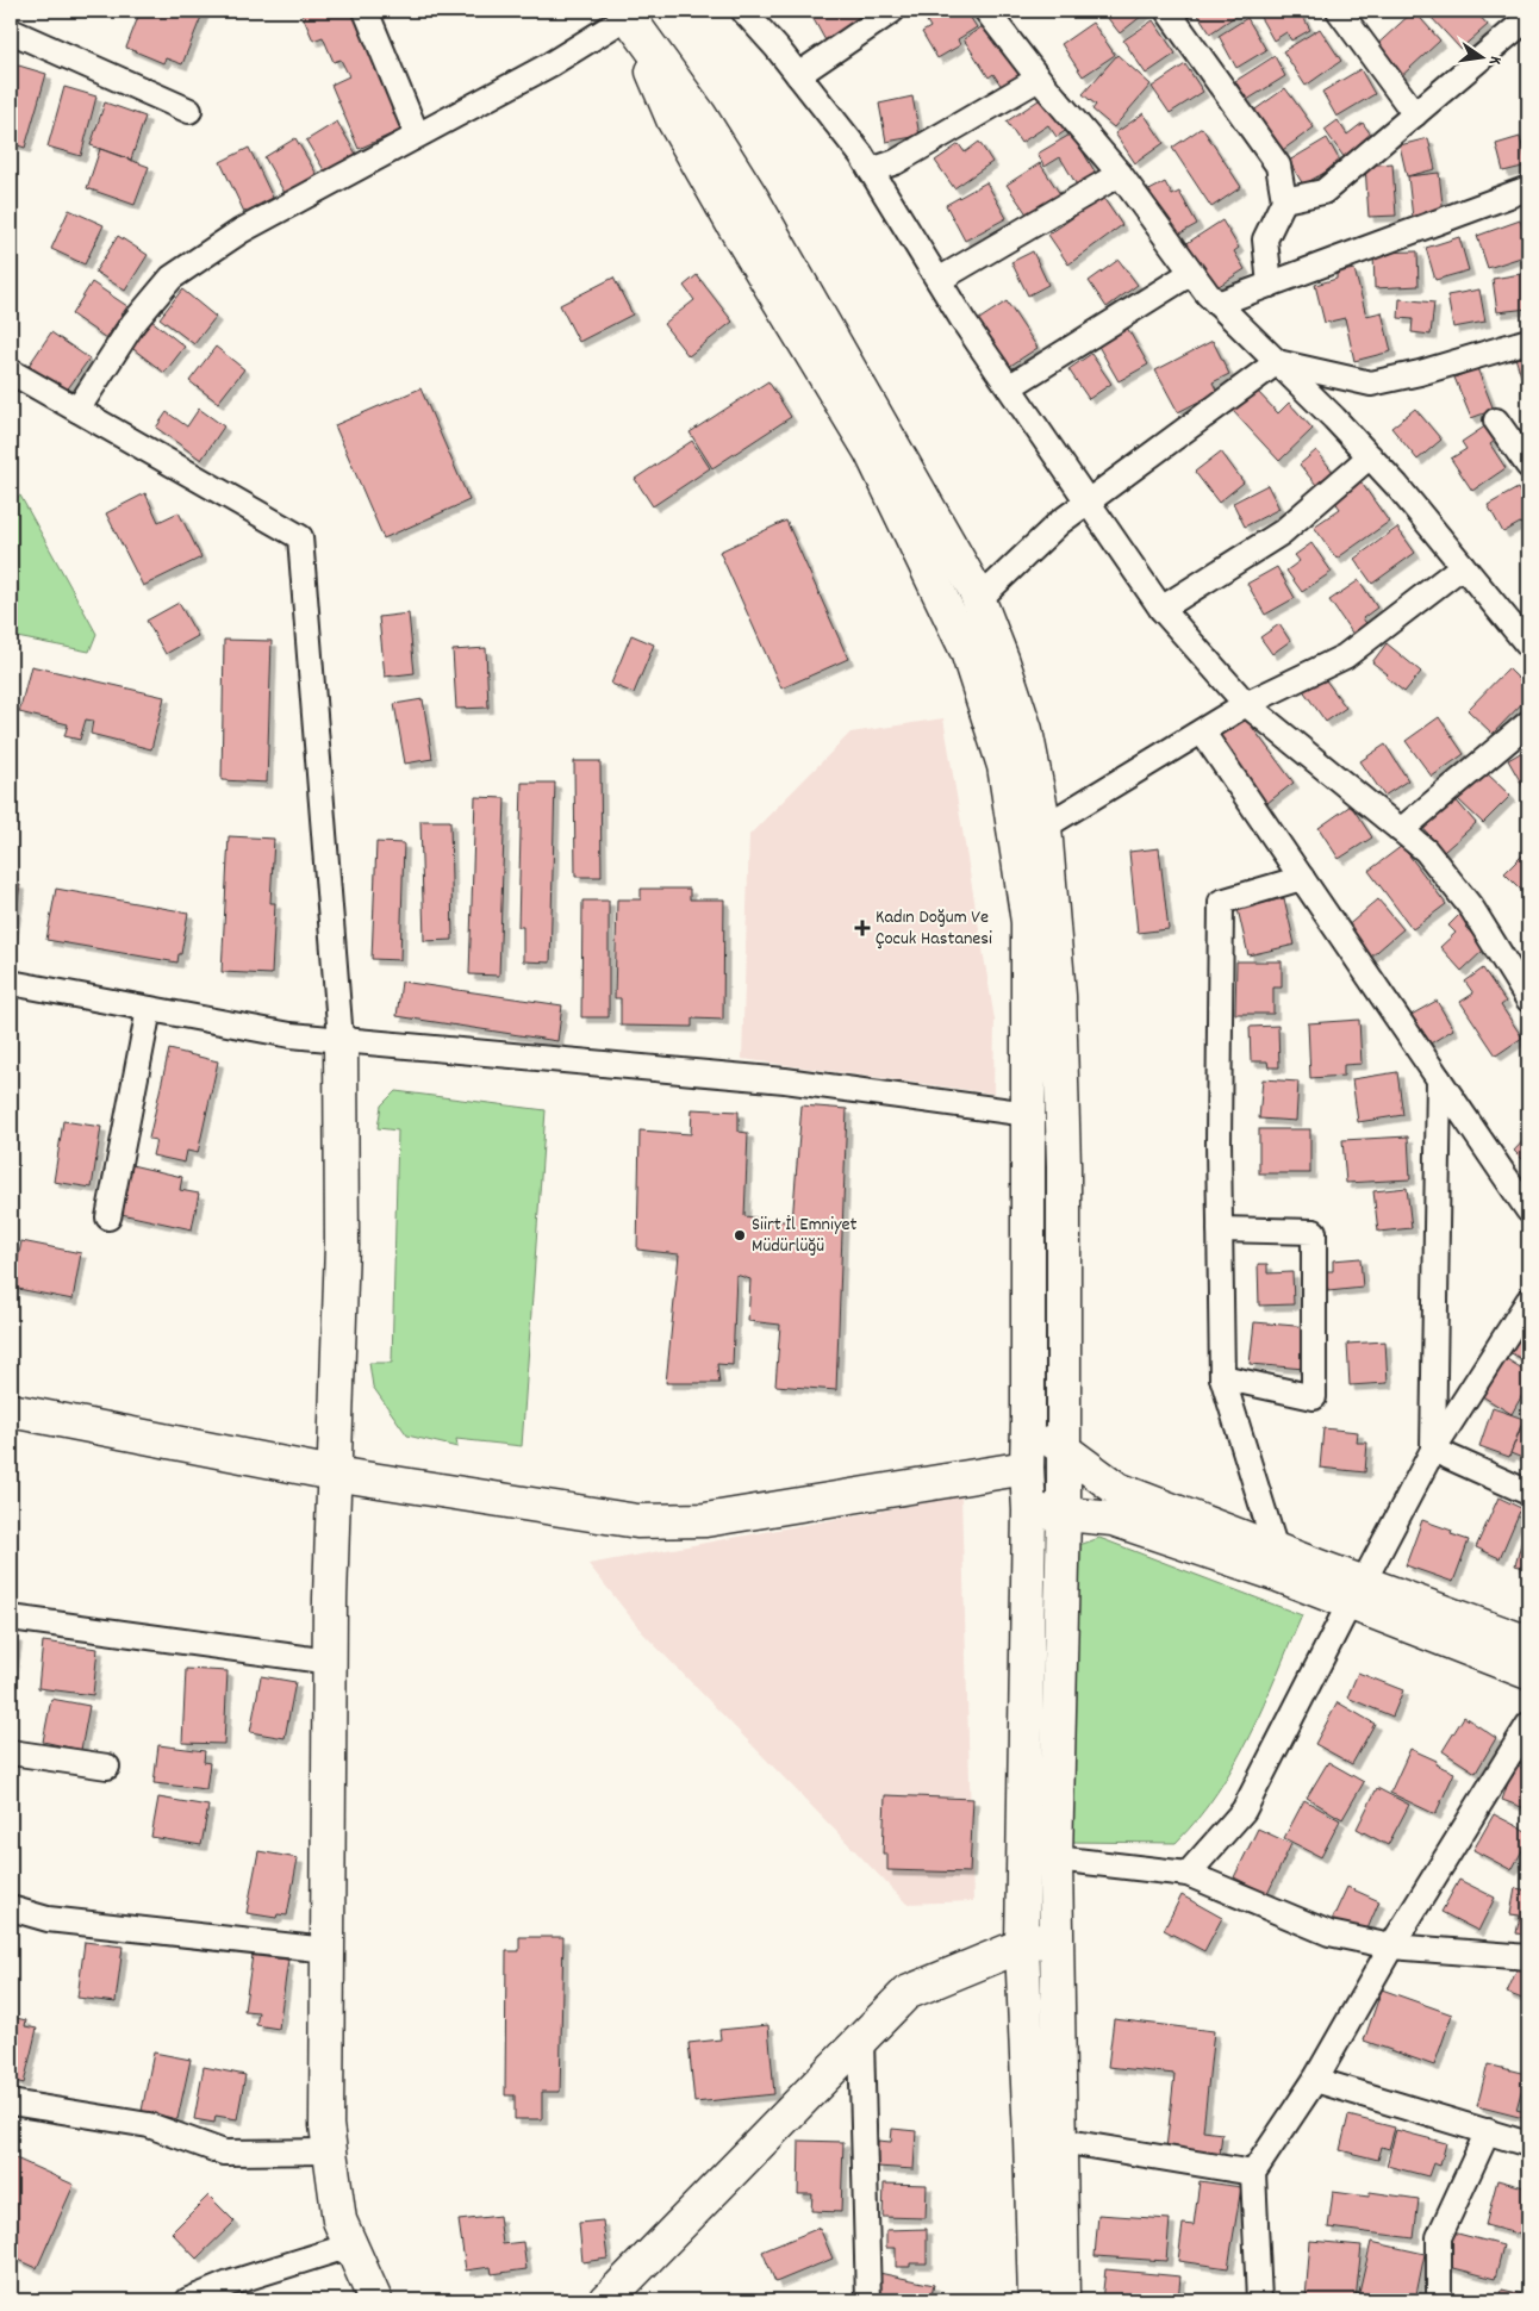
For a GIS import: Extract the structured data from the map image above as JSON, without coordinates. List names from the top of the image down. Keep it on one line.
{"places":{"health":["Kadın Doğum Ve Çocuk Hastanesi"],"other":["Siirt İl Emniyet Müdürlüğü"]},"north":"right"}
